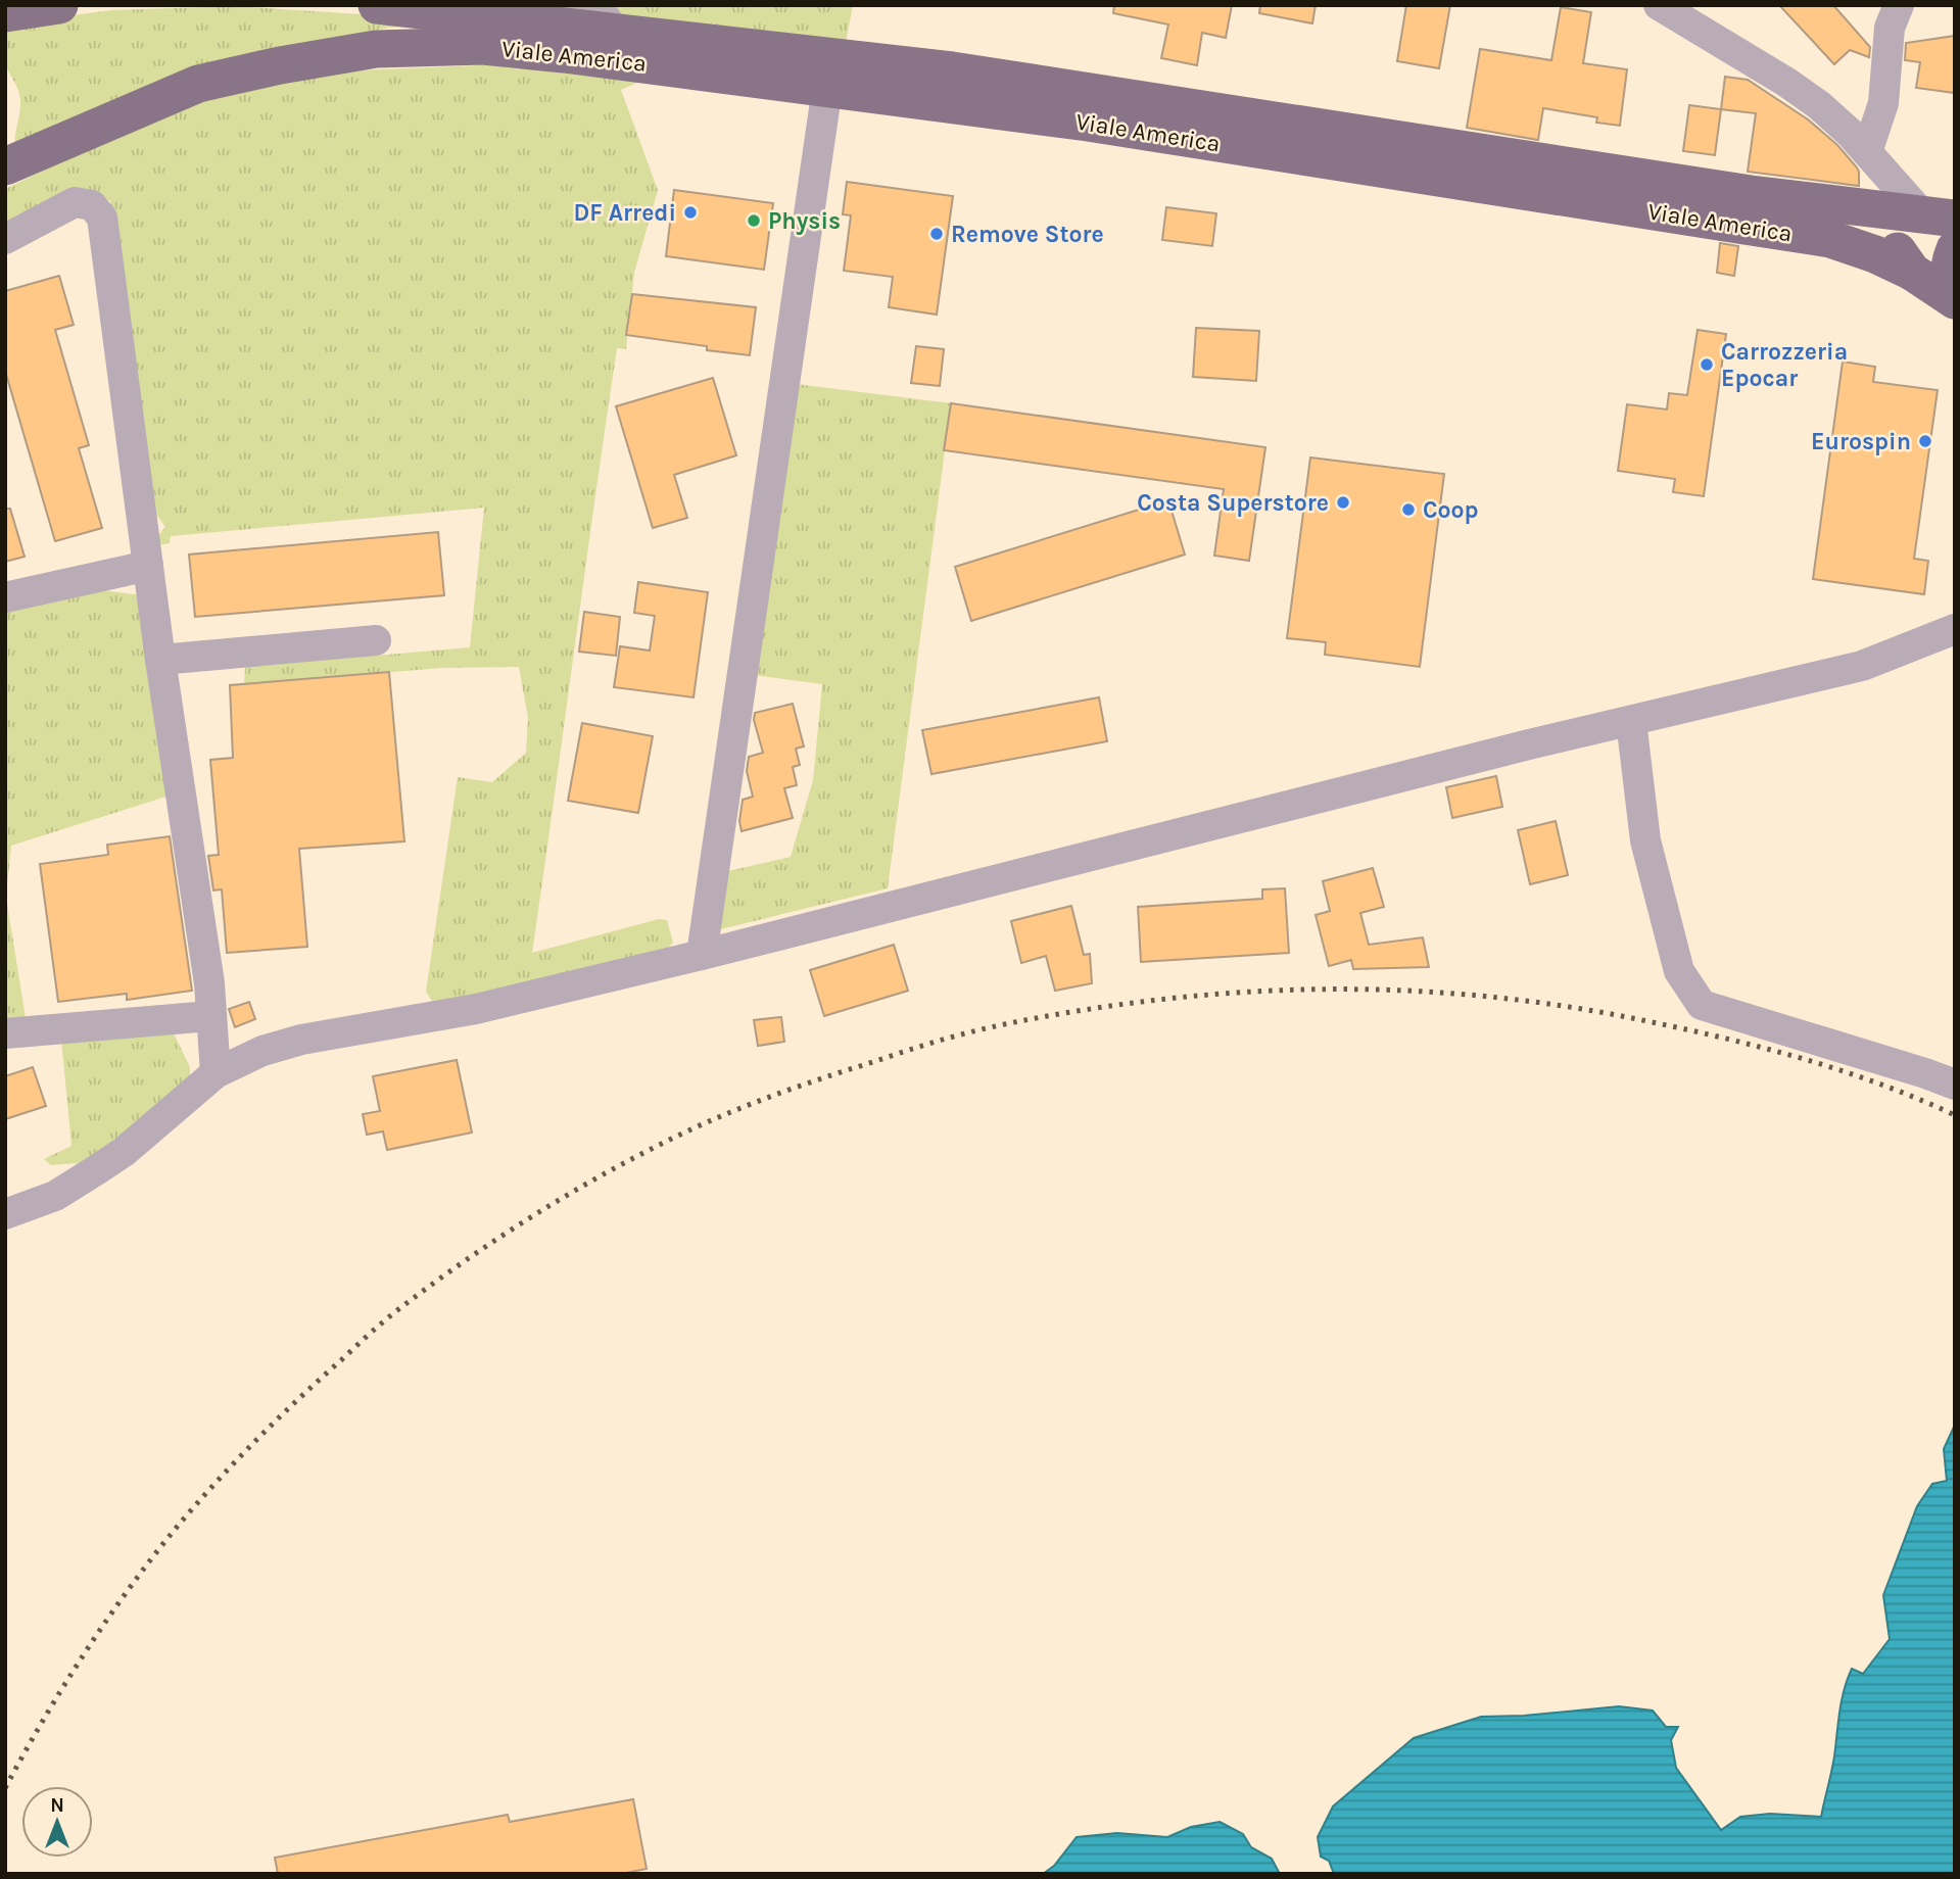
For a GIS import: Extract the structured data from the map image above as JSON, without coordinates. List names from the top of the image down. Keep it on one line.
{"streets":{"main road":["Viale America"]},"places":["DF Arredi","Physis","Remove Store","Carrozzeria Epocar","Eurospin","Costa Superstore","Coop"],"north":"top"}
